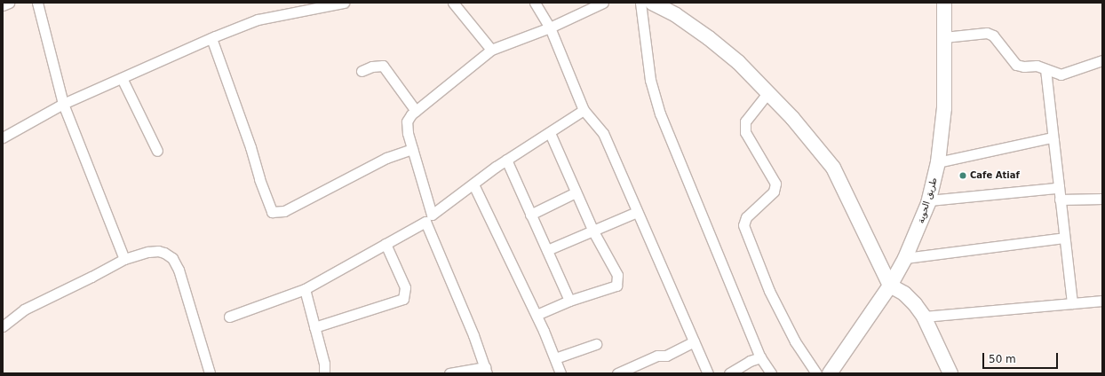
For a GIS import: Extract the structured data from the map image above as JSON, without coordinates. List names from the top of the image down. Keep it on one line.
{"streets":{"street":["طريق الحوية"]},"places":["Cafe Atiaf"],"scale_bar":"50 m"}
